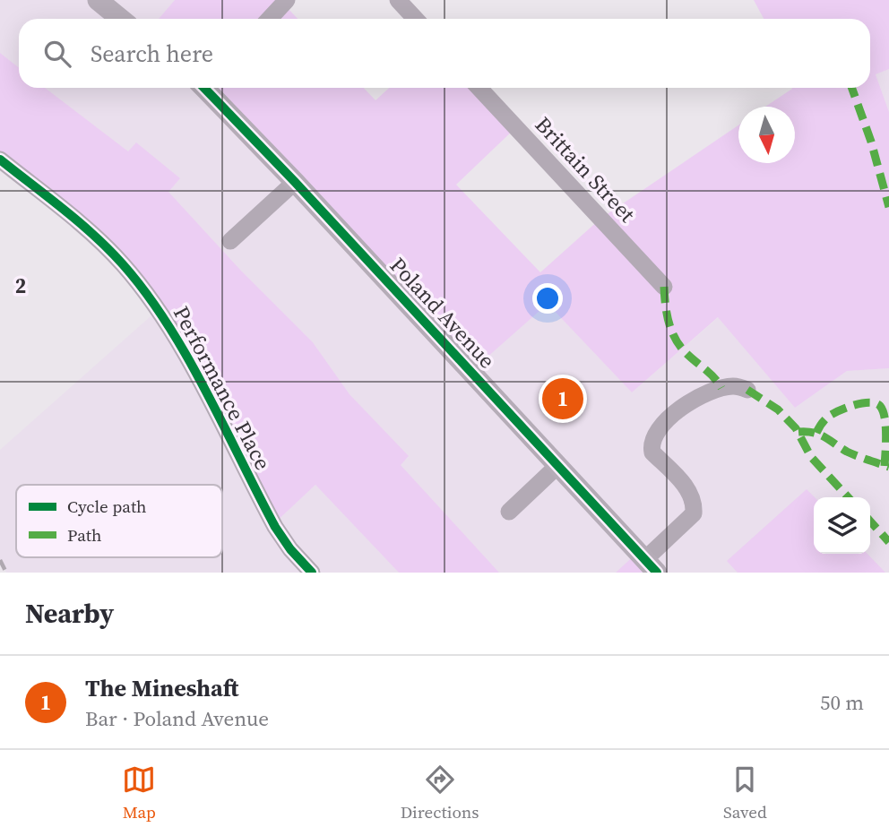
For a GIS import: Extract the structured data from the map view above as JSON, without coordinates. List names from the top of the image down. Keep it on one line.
{"streets":{"main road":["Poland Avenue"],"street":["Brittain Street","Performance Place"]},"legend":["Cycle path","Path"],"north":"bottom","page":{"search":"Search here","pins":"1","heading":"Nearby","list":[{"mark":"1","name":"The Mineshaft","note":"Bar · Poland Avenue","value":"50 m"}],"nav":["Map","Directions","Saved"]},"grid":{"rows":["2"]}}
